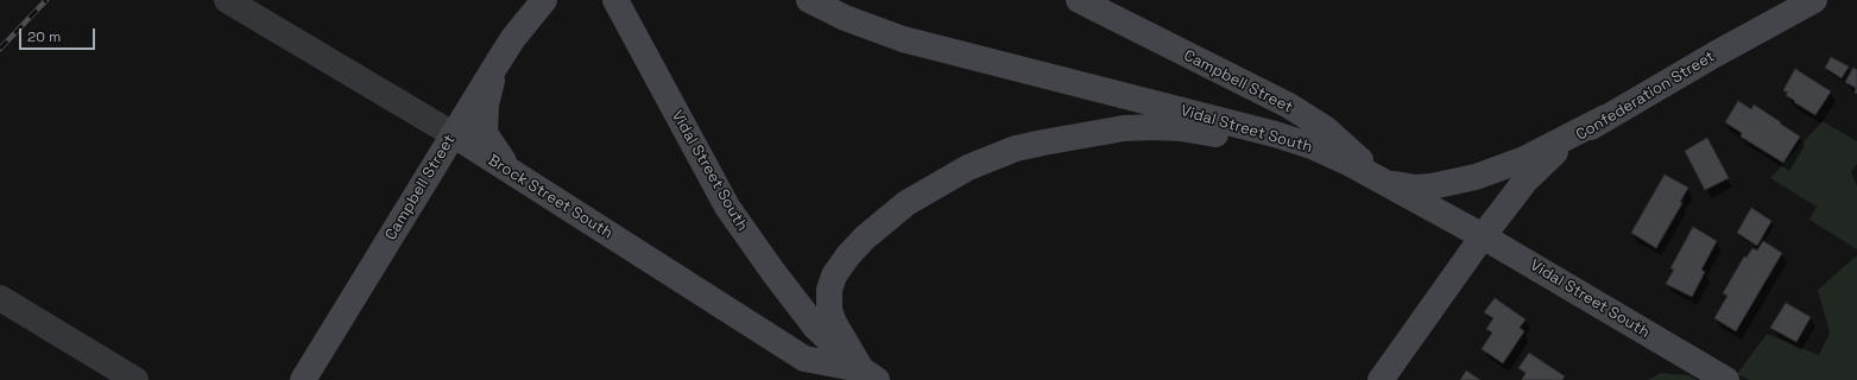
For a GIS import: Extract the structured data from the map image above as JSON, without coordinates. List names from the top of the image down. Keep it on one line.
{"streets":{"main road":["Campbell Street","Confederation Street","Vidal Street South","Brock Street South"]},"crossings":[["Campbell Street","Vidal Street South"],["Campbell Street","Brock Street South"],["Confederation Street","Vidal Street South"],["Vidal Street South","Brock Street South"]],"scale_bar":"20 m"}
